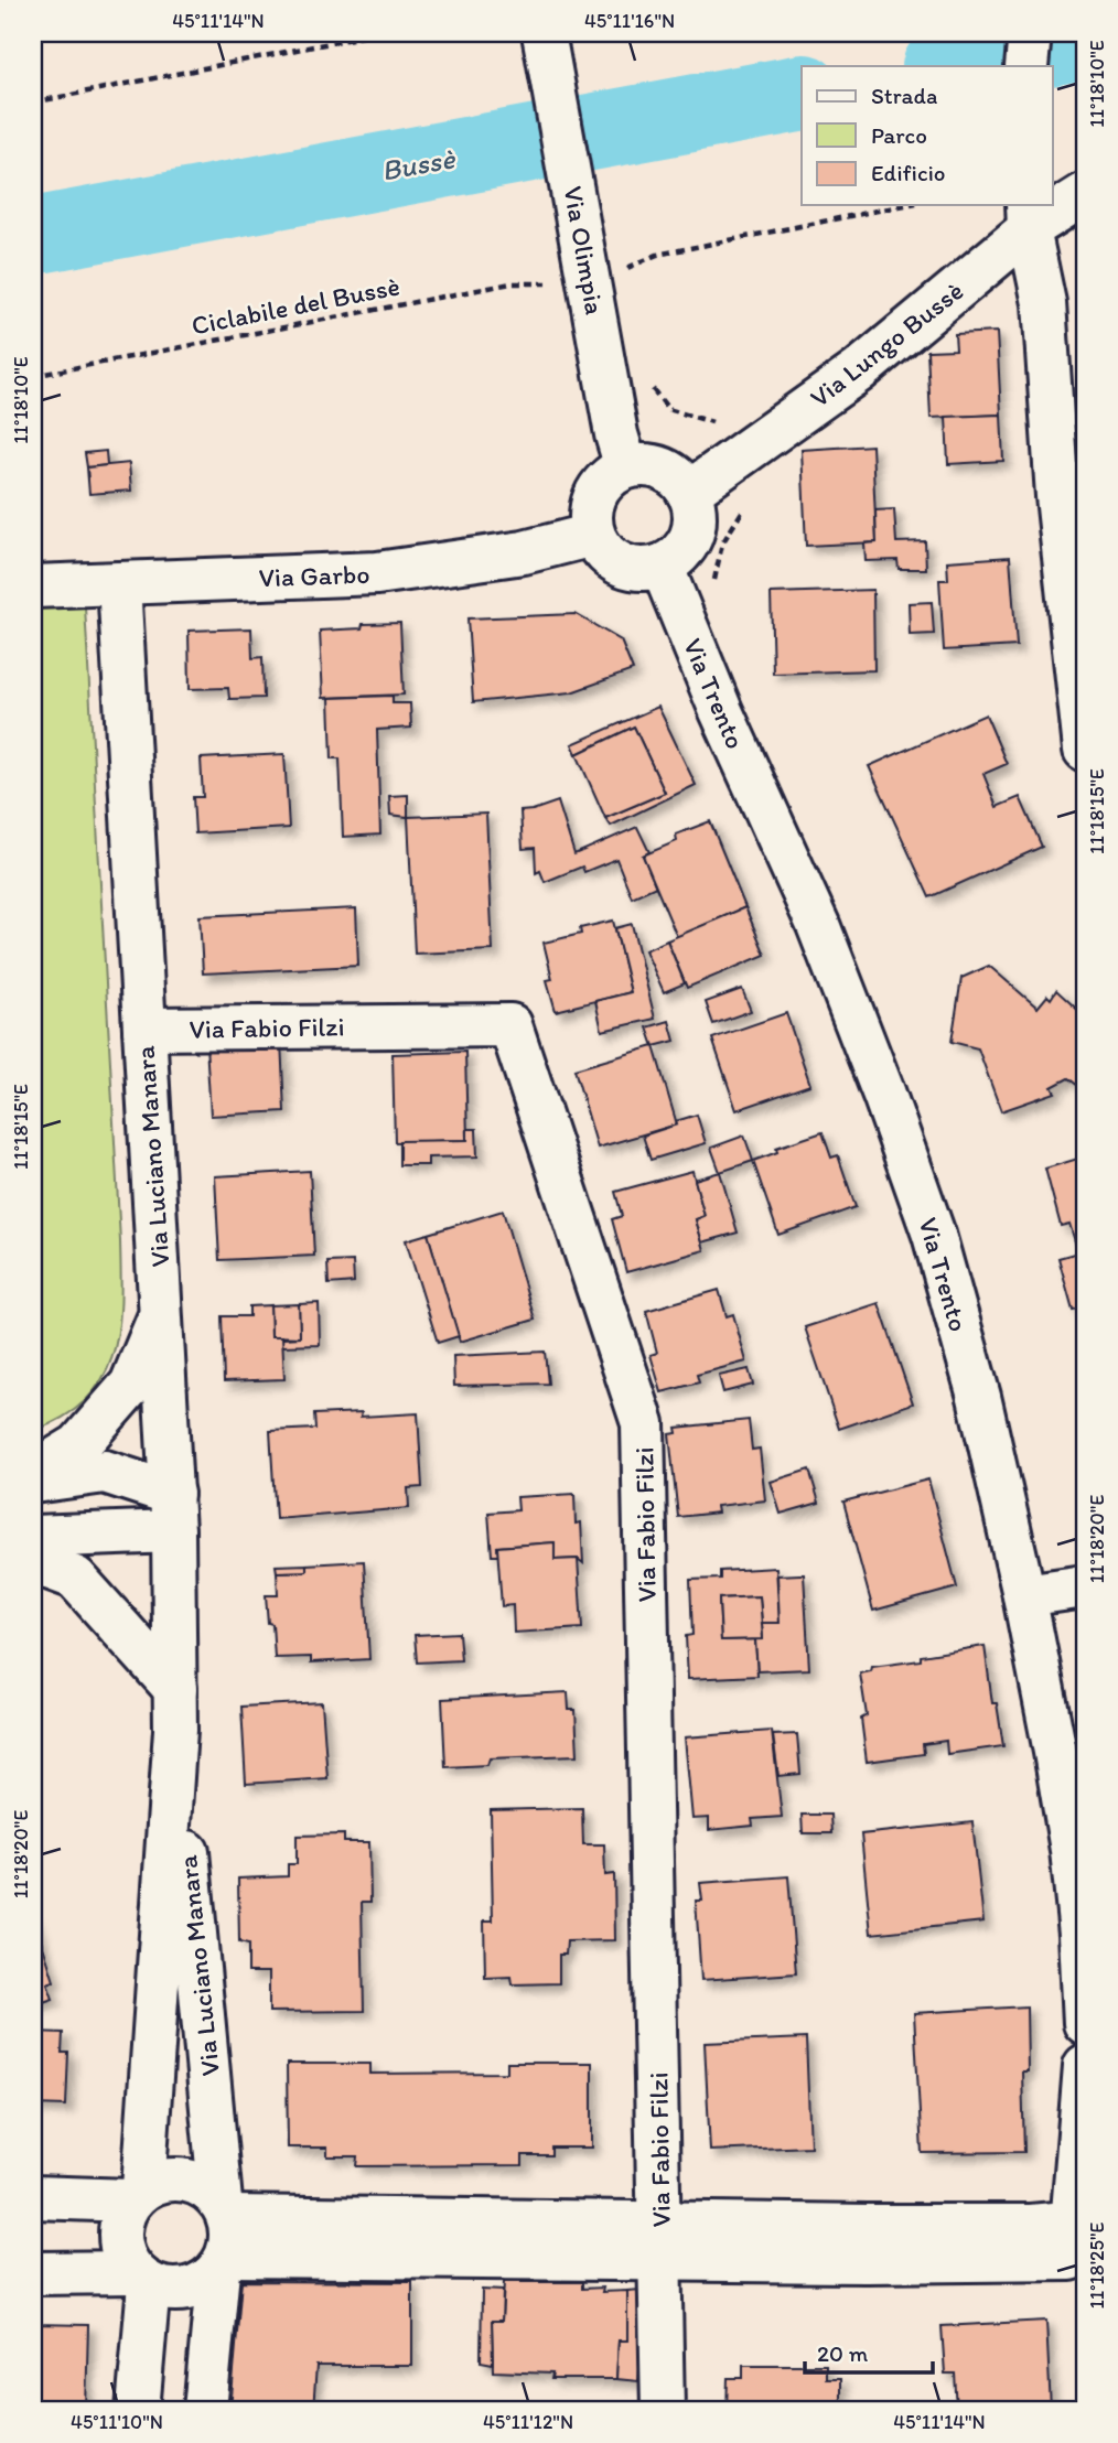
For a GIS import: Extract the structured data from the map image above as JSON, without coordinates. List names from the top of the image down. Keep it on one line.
{"streets":{"street":["Via Olimpia","Via Lungo Bussè","Via Garbo","Via Trento","Via Fabio Filzi","Via Luciano Manara"],"path":["Ciclabile del Bussè"]},"crossings":[["Via Olimpia","Via Lungo Bussè"],["Via Olimpia","Via Garbo"],["Via Olimpia","Via Trento"],["Via Lungo Bussè","Via Garbo"],["Via Lungo Bussè","Via Trento"],["Via Garbo","Via Trento"],["Via Garbo","Via Luciano Manara"],["Via Fabio Filzi","Via Luciano Manara"]],"water":["Bussè"],"legend":["Strada","Parco","Edificio"],"scale_bar":"20 m","coordinates":["45°11'14\"N","45°11'16\"N","11°18'10\"E","11°18'15\"E","11°18'20\"E","11°18'25\"E","45°11'10\"N","45°11'12\"N"]}
